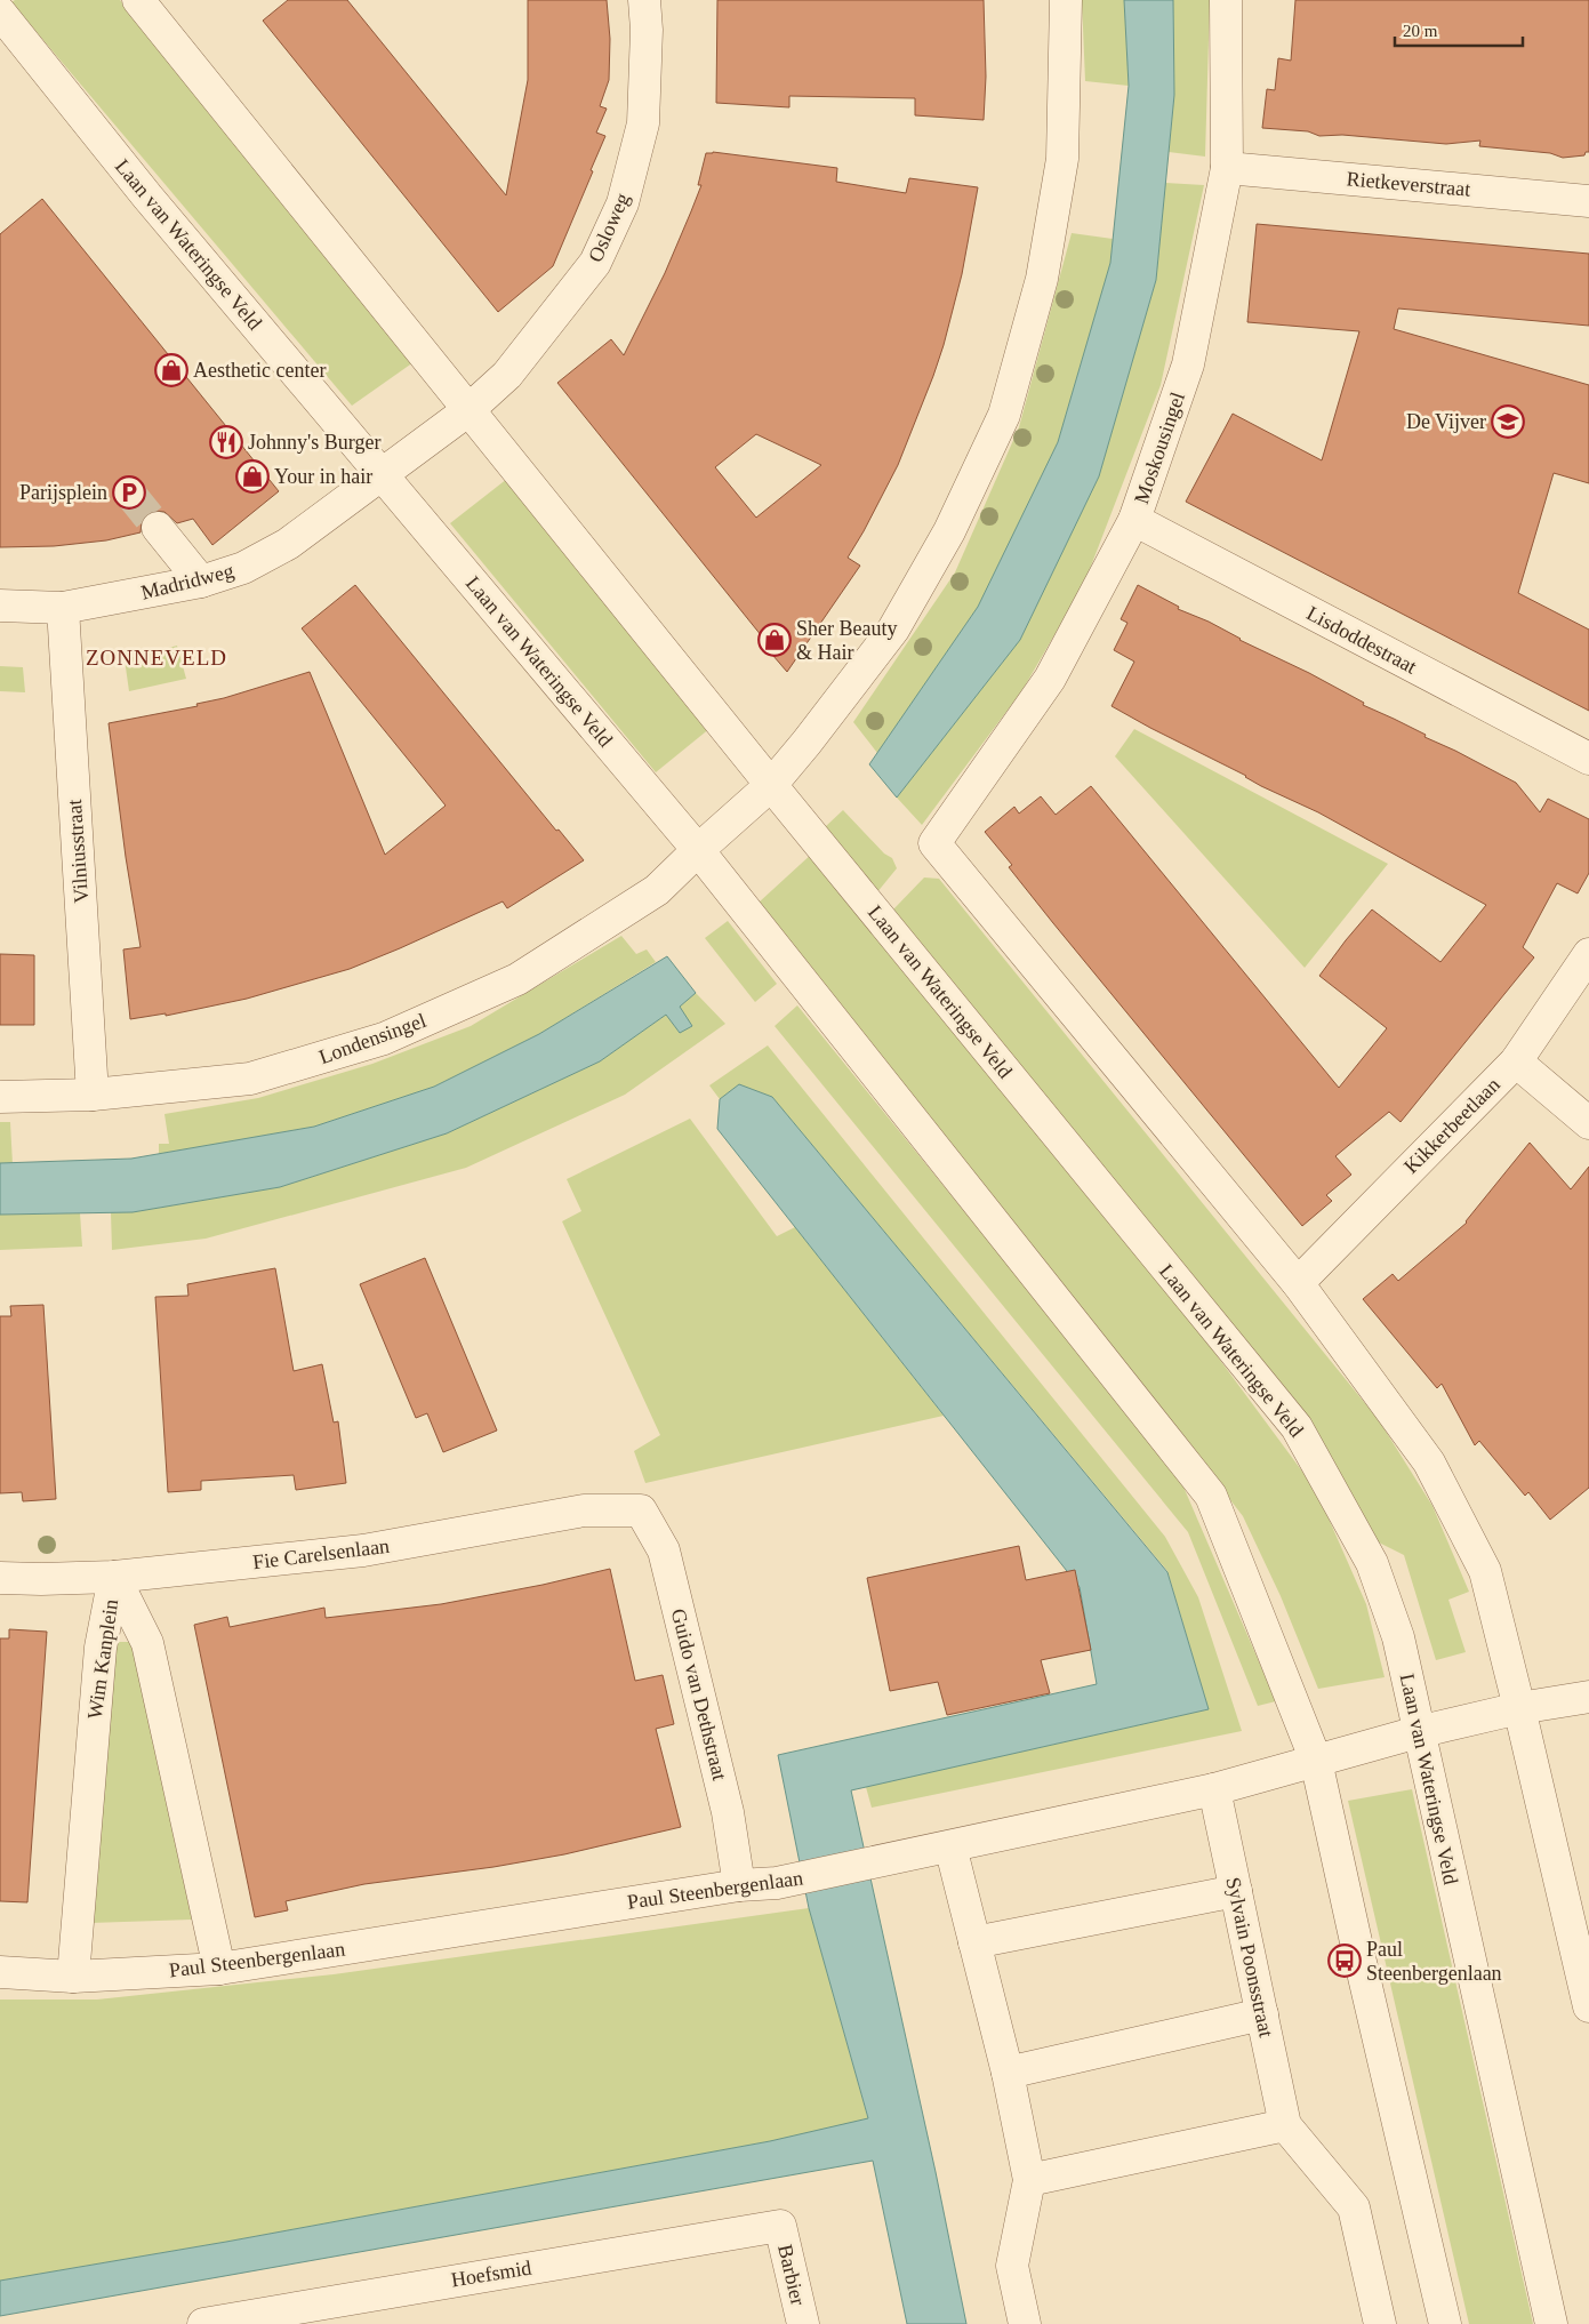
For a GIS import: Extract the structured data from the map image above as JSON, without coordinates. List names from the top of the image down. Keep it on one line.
{"streets":{"street":["Rietkeverstraat","Osloweg","Laan van Wateringse Veld","Moskousingel","Madridweg","Lisdoddestraat","Vilniusstraat","Londensingel","Kikkerbeetlaan","Fie Carelsenlaan","Wim Kanplein","Guido van Dethstraat","Paul Steenbergenlaan","Sylvain Poonsstraat","Hoefsmid","Barbier"]},"crossings":[["Rietkeverstraat","Moskousingel"],["Osloweg","Laan van Wateringse Veld"],["Laan van Wateringse Veld","Madridweg"],["Laan van Wateringse Veld","Londensingel"],["Laan van Wateringse Veld","Paul Steenbergenlaan"],["Moskousingel","Lisdoddestraat"],["Moskousingel","Kikkerbeetlaan"],["Madridweg","Vilniusstraat"],["Vilniusstraat","Londensingel"],["Fie Carelsenlaan","Wim Kanplein"],["Fie Carelsenlaan","Guido van Dethstraat"],["Wim Kanplein","Paul Steenbergenlaan"],["Guido van Dethstraat","Paul Steenbergenlaan"],["Paul Steenbergenlaan","Sylvain Poonsstraat"],["Hoefsmid","Barbier"]],"districts":["ZONNEVELD"],"places":{"shop":["Aesthetic center","Your in hair","Sher Beauty & Hair"],"school or university":["De Vijver"],"restaurant":["Johnny's Burger"],"parking":["Parijsplein"],"bus stop":["Paul Steenbergenlaan"]},"scale_bar":"20 m"}
